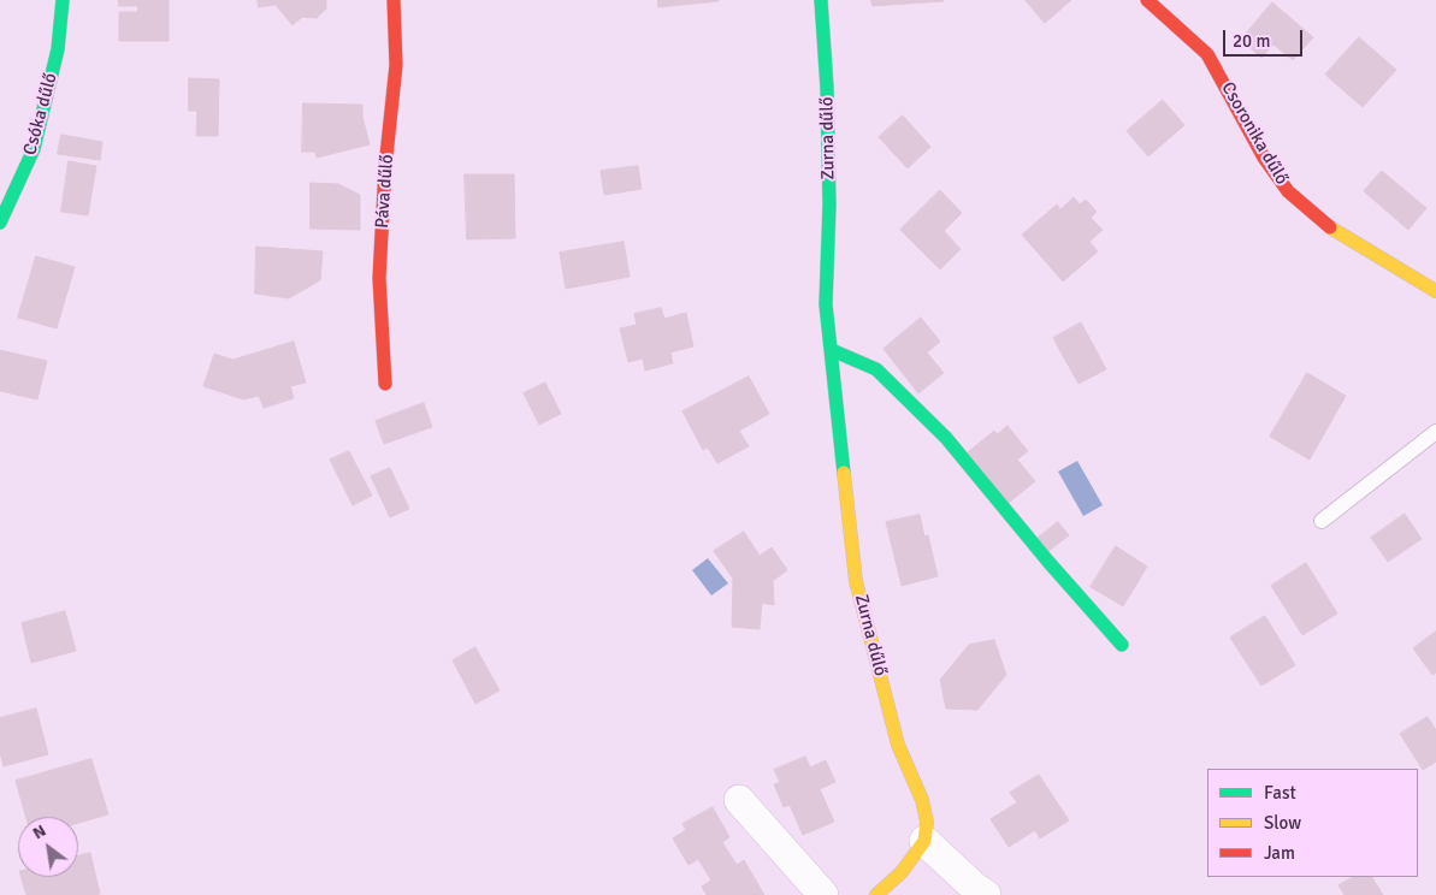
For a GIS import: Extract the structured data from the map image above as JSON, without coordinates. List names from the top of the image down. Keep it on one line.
{"streets":{"street":["Csóka dűlő","Csoronika dűlő","Zurna dűlő","Páva dűlő"]},"legend":["Fast","Slow","Jam"],"scale_bar":"20 m","north":"top left"}
